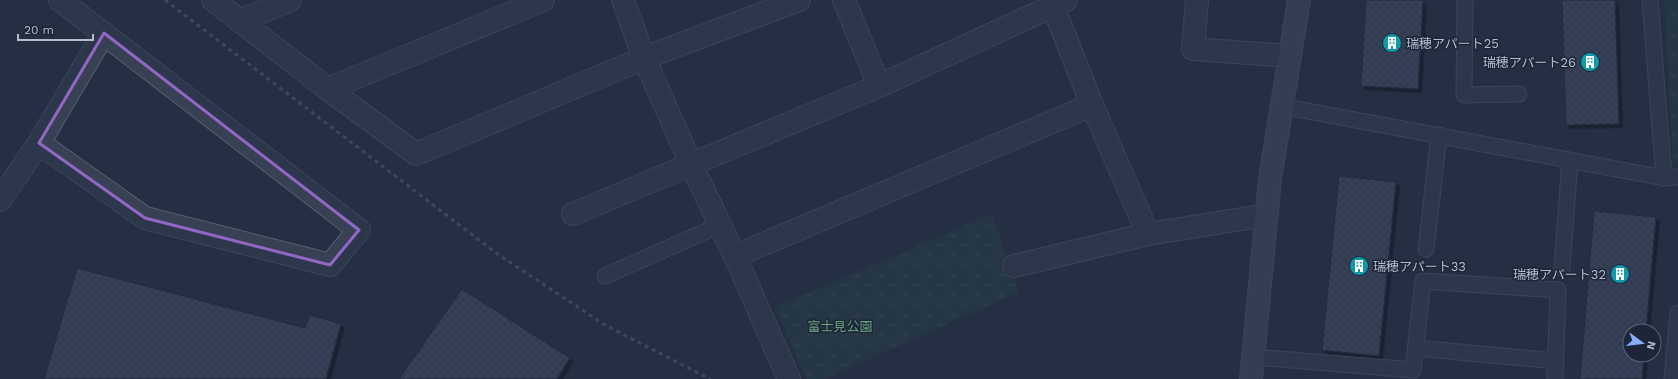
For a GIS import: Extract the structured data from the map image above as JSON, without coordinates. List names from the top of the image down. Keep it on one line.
{"parks":["富士見公園"],"places":{"building":["瑞穂アパート25","瑞穂アパート26","瑞穂アパート33","瑞穂アパート32"]},"scale_bar":"20 m","north":"right"}
